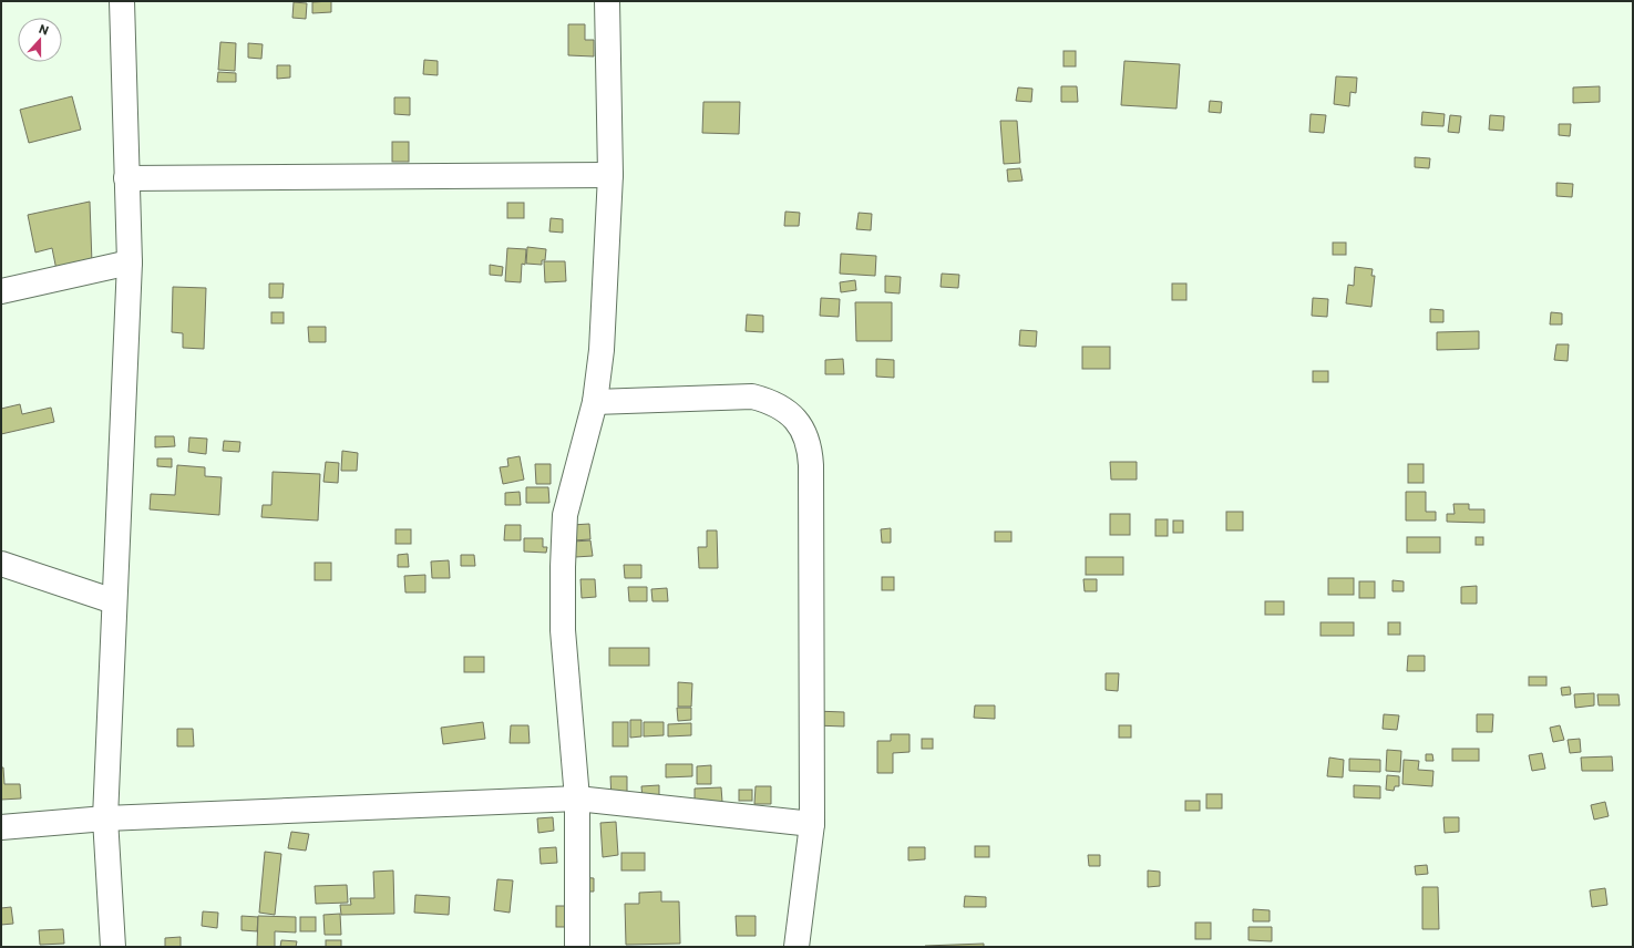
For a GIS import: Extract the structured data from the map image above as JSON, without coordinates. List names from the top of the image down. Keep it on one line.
{"north":"top"}
